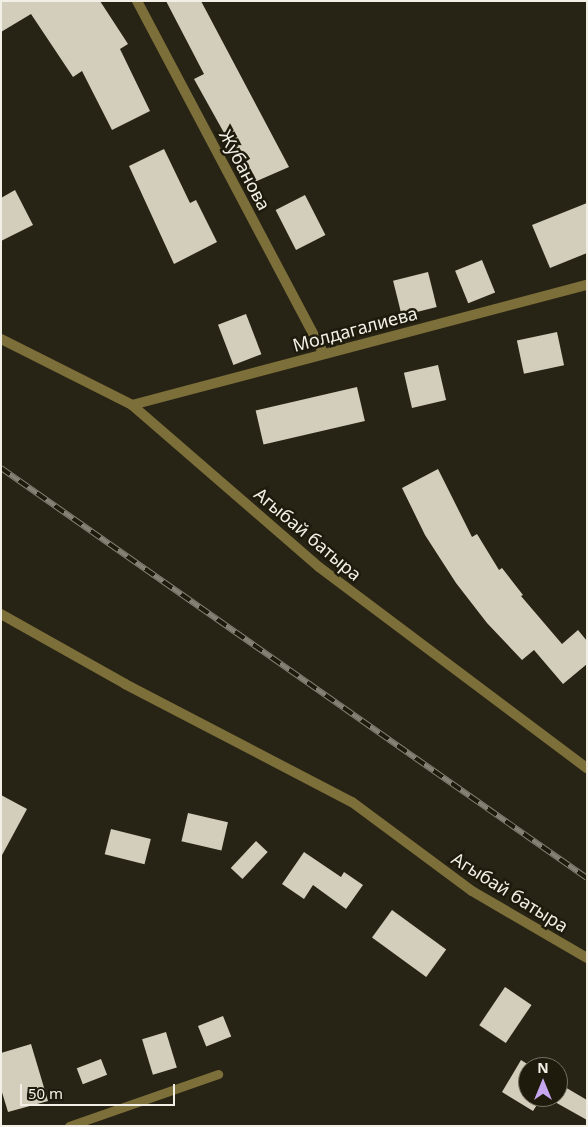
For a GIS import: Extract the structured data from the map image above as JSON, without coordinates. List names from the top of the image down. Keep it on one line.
{"streets":{"street":["Жубанова","Молдагалиева","Агыбай батыра"]},"crossings":[["Жубанова","Молдагалиева"],["Молдагалиева","Агыбай батыра"]],"scale_bar":"50 m","north":"top"}
